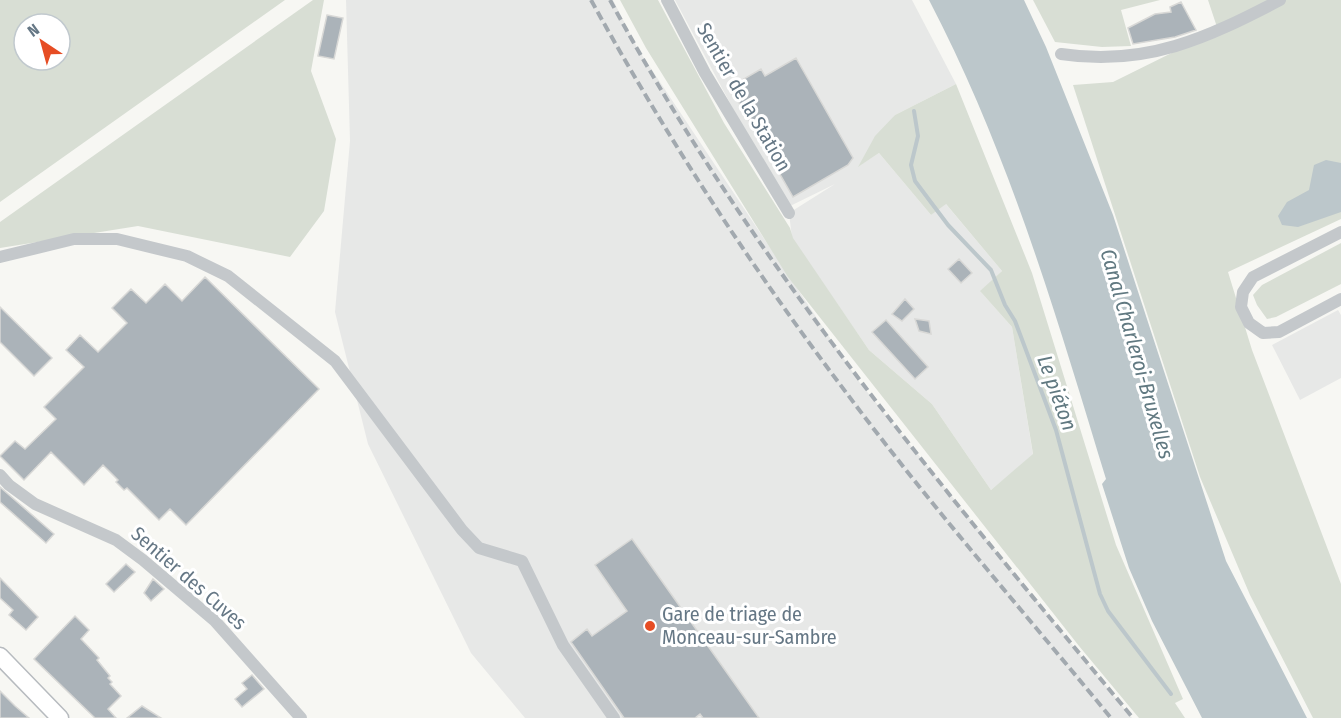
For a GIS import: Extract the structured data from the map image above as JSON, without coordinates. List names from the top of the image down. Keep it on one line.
{"streets":{"street":["Sentier de la Station","Sentier des Cuves"]},"water":["Canal Charleroi-Bruxelles","Le piéton"],"places":["Gare de triage de Monceau-sur-Sambre"],"north":"top left"}
